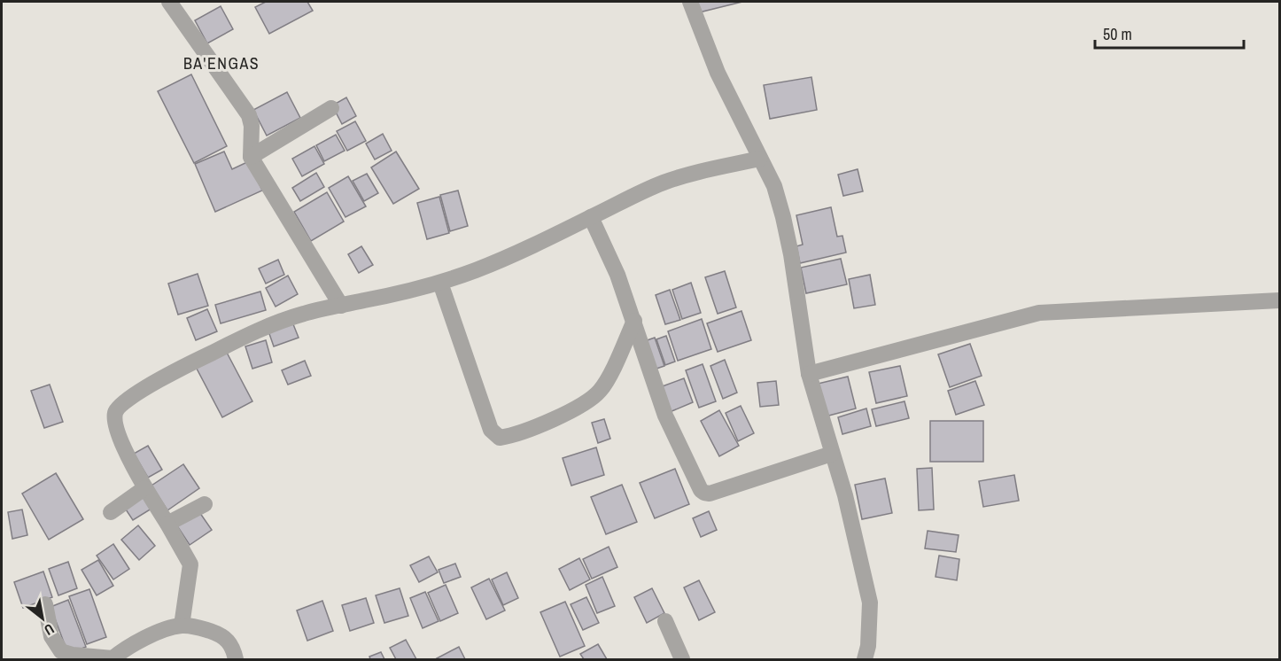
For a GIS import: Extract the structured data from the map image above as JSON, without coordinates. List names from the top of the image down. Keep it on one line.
{"districts":["BA'ENGAS"],"scale_bar":"50 m","north":"bottom right"}
